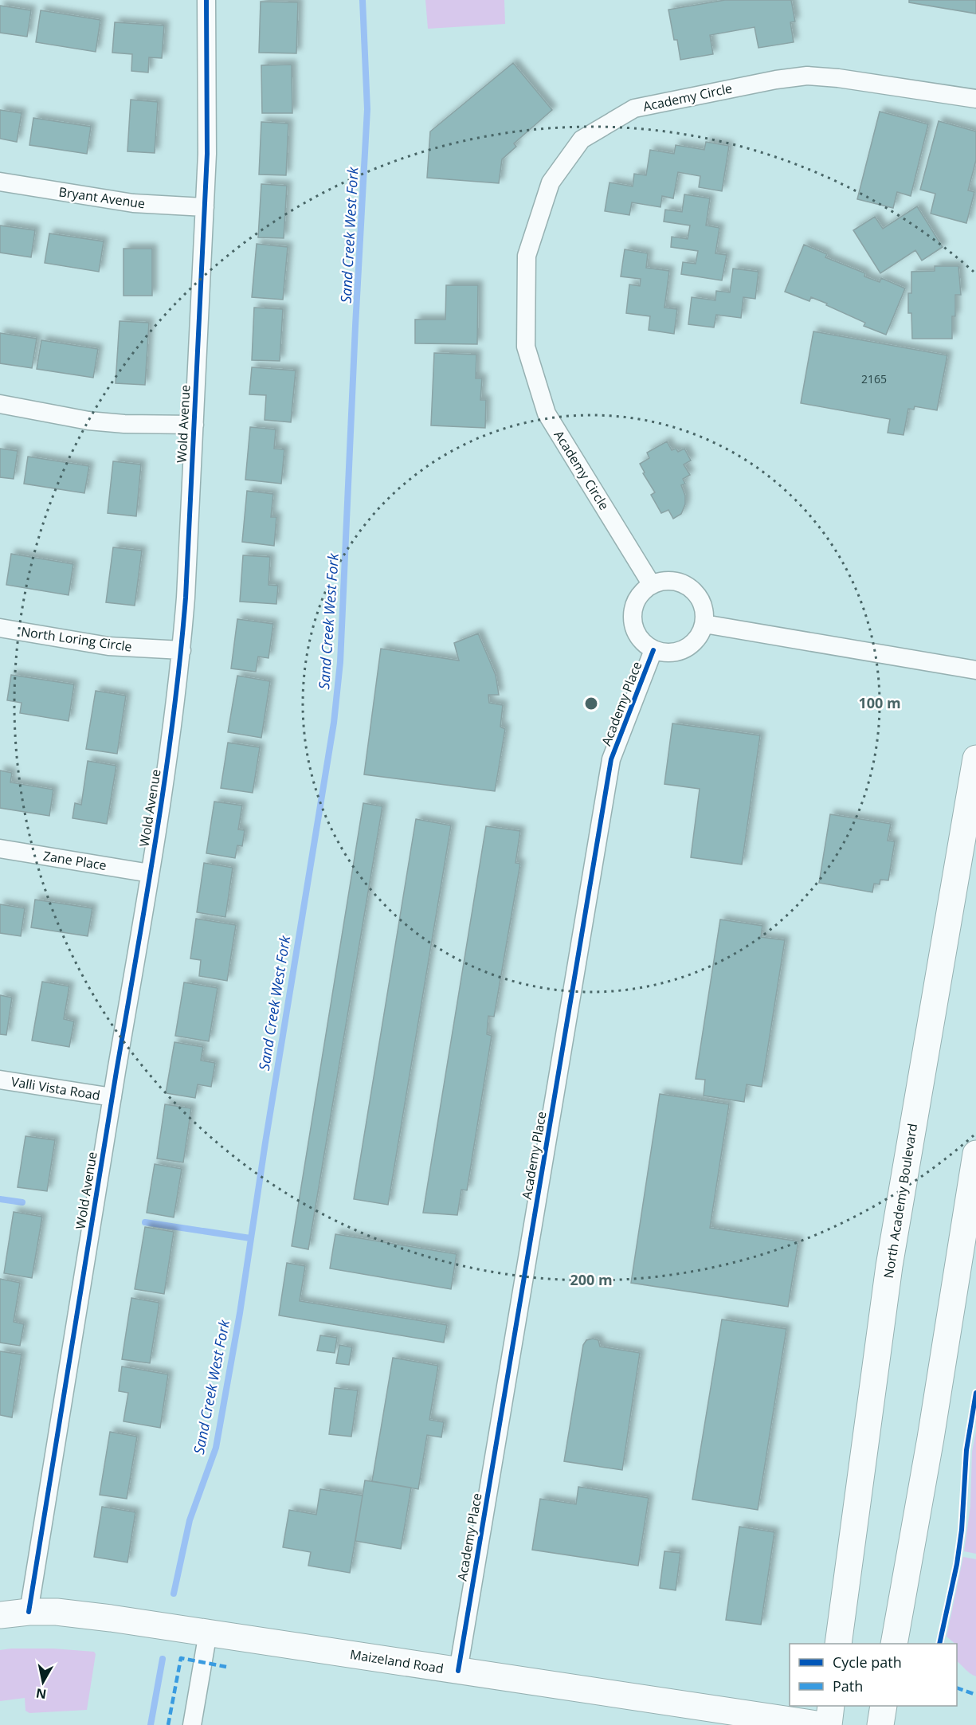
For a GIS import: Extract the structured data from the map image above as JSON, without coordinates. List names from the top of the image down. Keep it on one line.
{"streets":{"main road":["North Academy Boulevard","Maizeland Road"],"street":["Academy Circle","Bryant Avenue","Wold Avenue","North Loring Circle","Academy Place","Zane Place","Valli Vista Road"]},"crossings":[["Academy Circle","Academy Place"],["Bryant Avenue","Wold Avenue"],["Wold Avenue","North Loring Circle"],["Wold Avenue","Zane Place"],["Wold Avenue","Valli Vista Road"],["Wold Avenue","Maizeland Road"],["Academy Place","Maizeland Road"]],"water":["Sand Creek West Fork"],"house_numbers":["2165"],"legend":["Cycle path","Path"],"north":"bottom","rings":["100 m","200 m"]}
